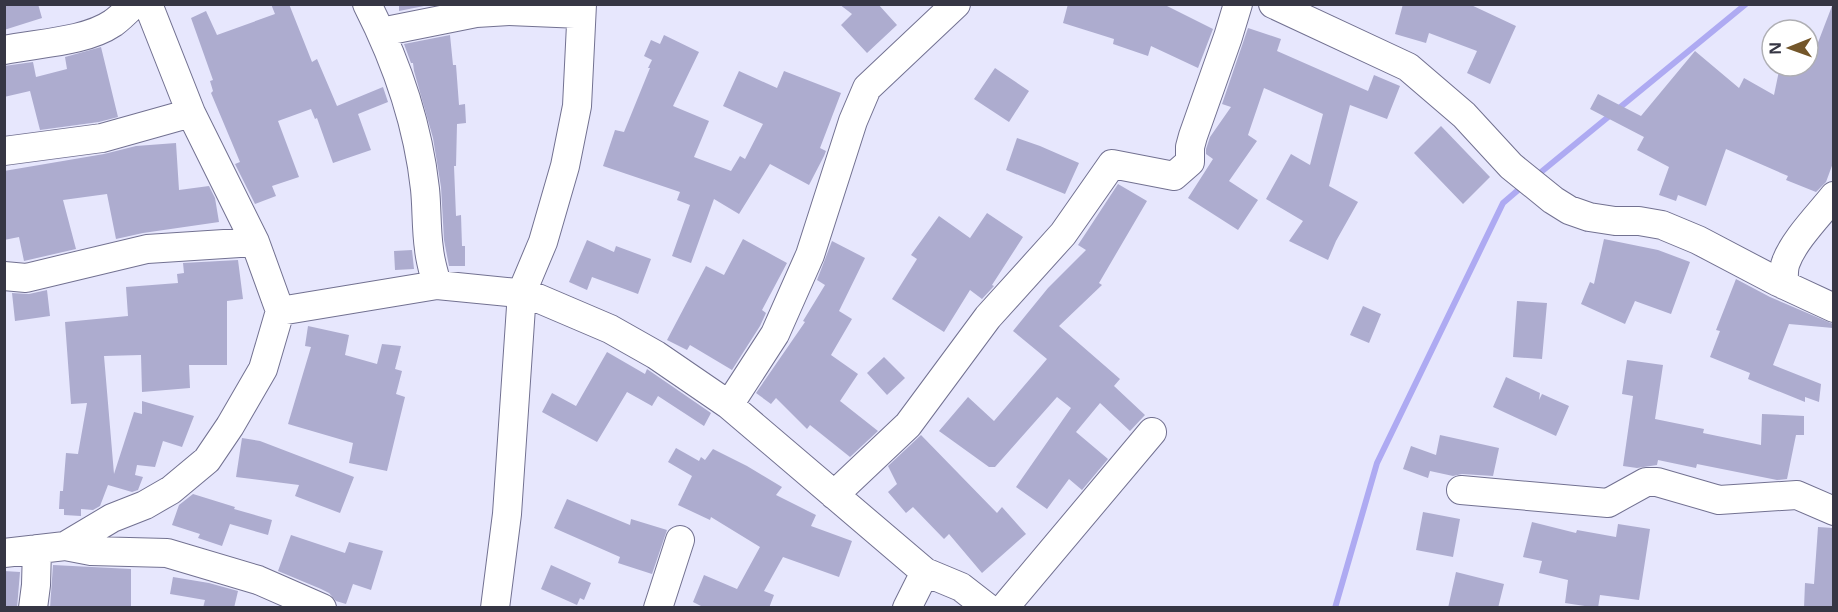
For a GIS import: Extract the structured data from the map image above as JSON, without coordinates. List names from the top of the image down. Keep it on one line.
{"north":"left"}
